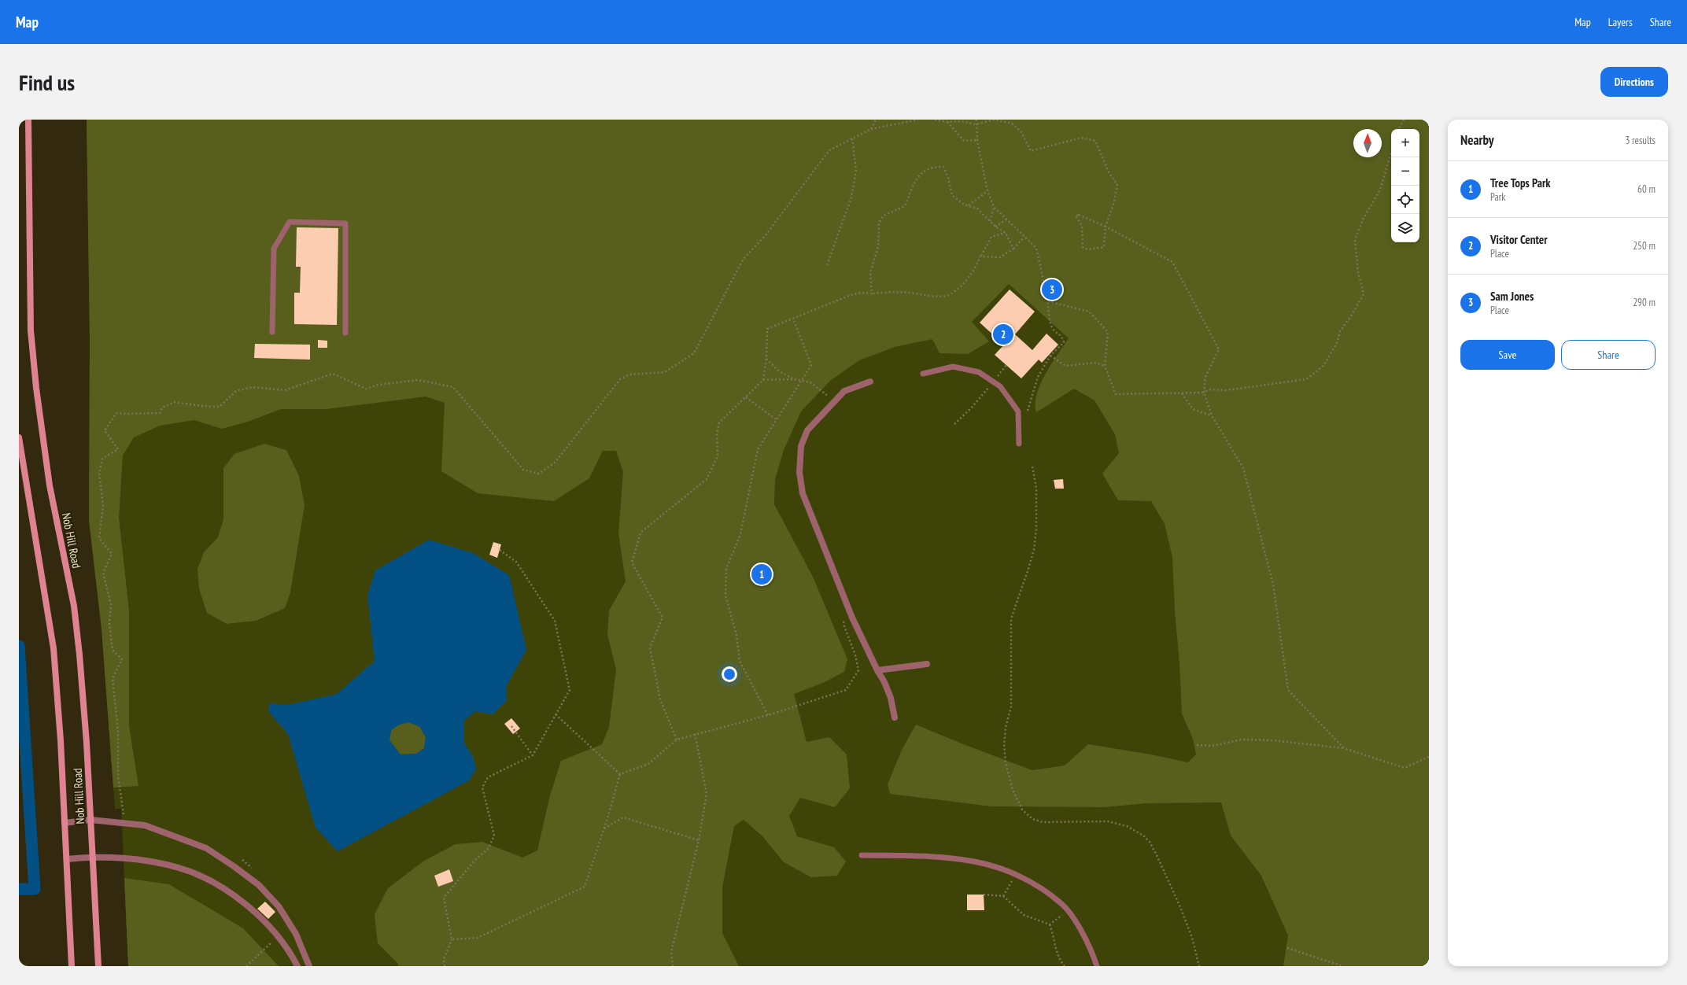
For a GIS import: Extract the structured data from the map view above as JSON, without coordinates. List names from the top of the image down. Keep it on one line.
{"streets":{"main road":["Nob Hill Road"]},"north":"top","page":{"header":"Map","nav":["Map","Layers","Share"],"buttons":["Directions",["Save","Share"]],"title":"Find us","heading":["Nearby","3 results"],"map_buttons":["+","−"],"list":[{"mark":"1","name":"Tree Tops Park","note":"Park","value":"60 m"},{"mark":"2","name":"Visitor Center","note":"Place","value":"250 m"},{"mark":"3","name":"Sam Jones","note":"Place","value":"290 m"}],"pins":["3","2","1"]}}
